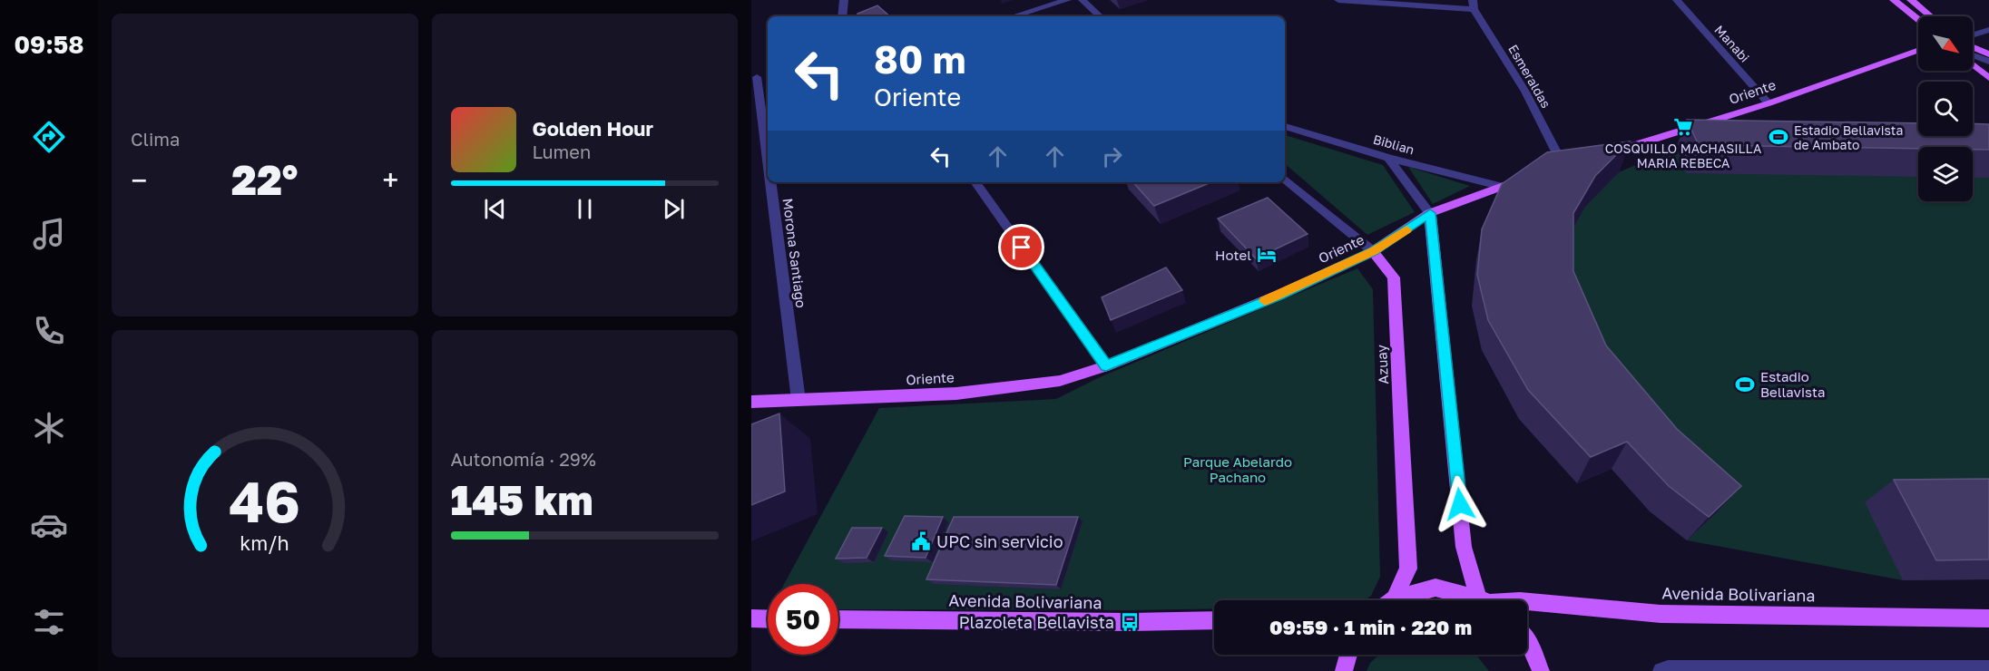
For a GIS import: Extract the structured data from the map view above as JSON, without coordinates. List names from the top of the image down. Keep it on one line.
{"streets":{"main road":["Oriente","Azuay","Avenida Bolivariana"],"street":["Manabi","Esmeraldas","Biblian","Morona Santiago"]},"crossings":[["Manabi","Oriente"],["Oriente","Biblian"],["Oriente","Morona Santiago"],["Oriente","Azuay"],["Azuay","Avenida Bolivariana"]],"parks":["Parque Abelardo Pachano"],"places":{"supermarket":["COSQUILLO MACHASILLA MARIA REBECA"],"sports":["Estadio Bellavista de Ambato","Estadio Bellavista"],"hotel":["Hotel"],"public building":["UPC sin servicio"],"bus stop":["Plazoleta Bellavista"]},"north":"bottom right","page":{"tabs":"09:58","tile":["Clima",["Autonomía · 29%","145 km"]],"turn":["80 m","Oriente"],"song":["Golden Hour","Lumen"],"heat":["−","22°","+"],"limit":"50","trip":"09:59 · 1 min · 220 m","gauge":["46","km/h"]}}
